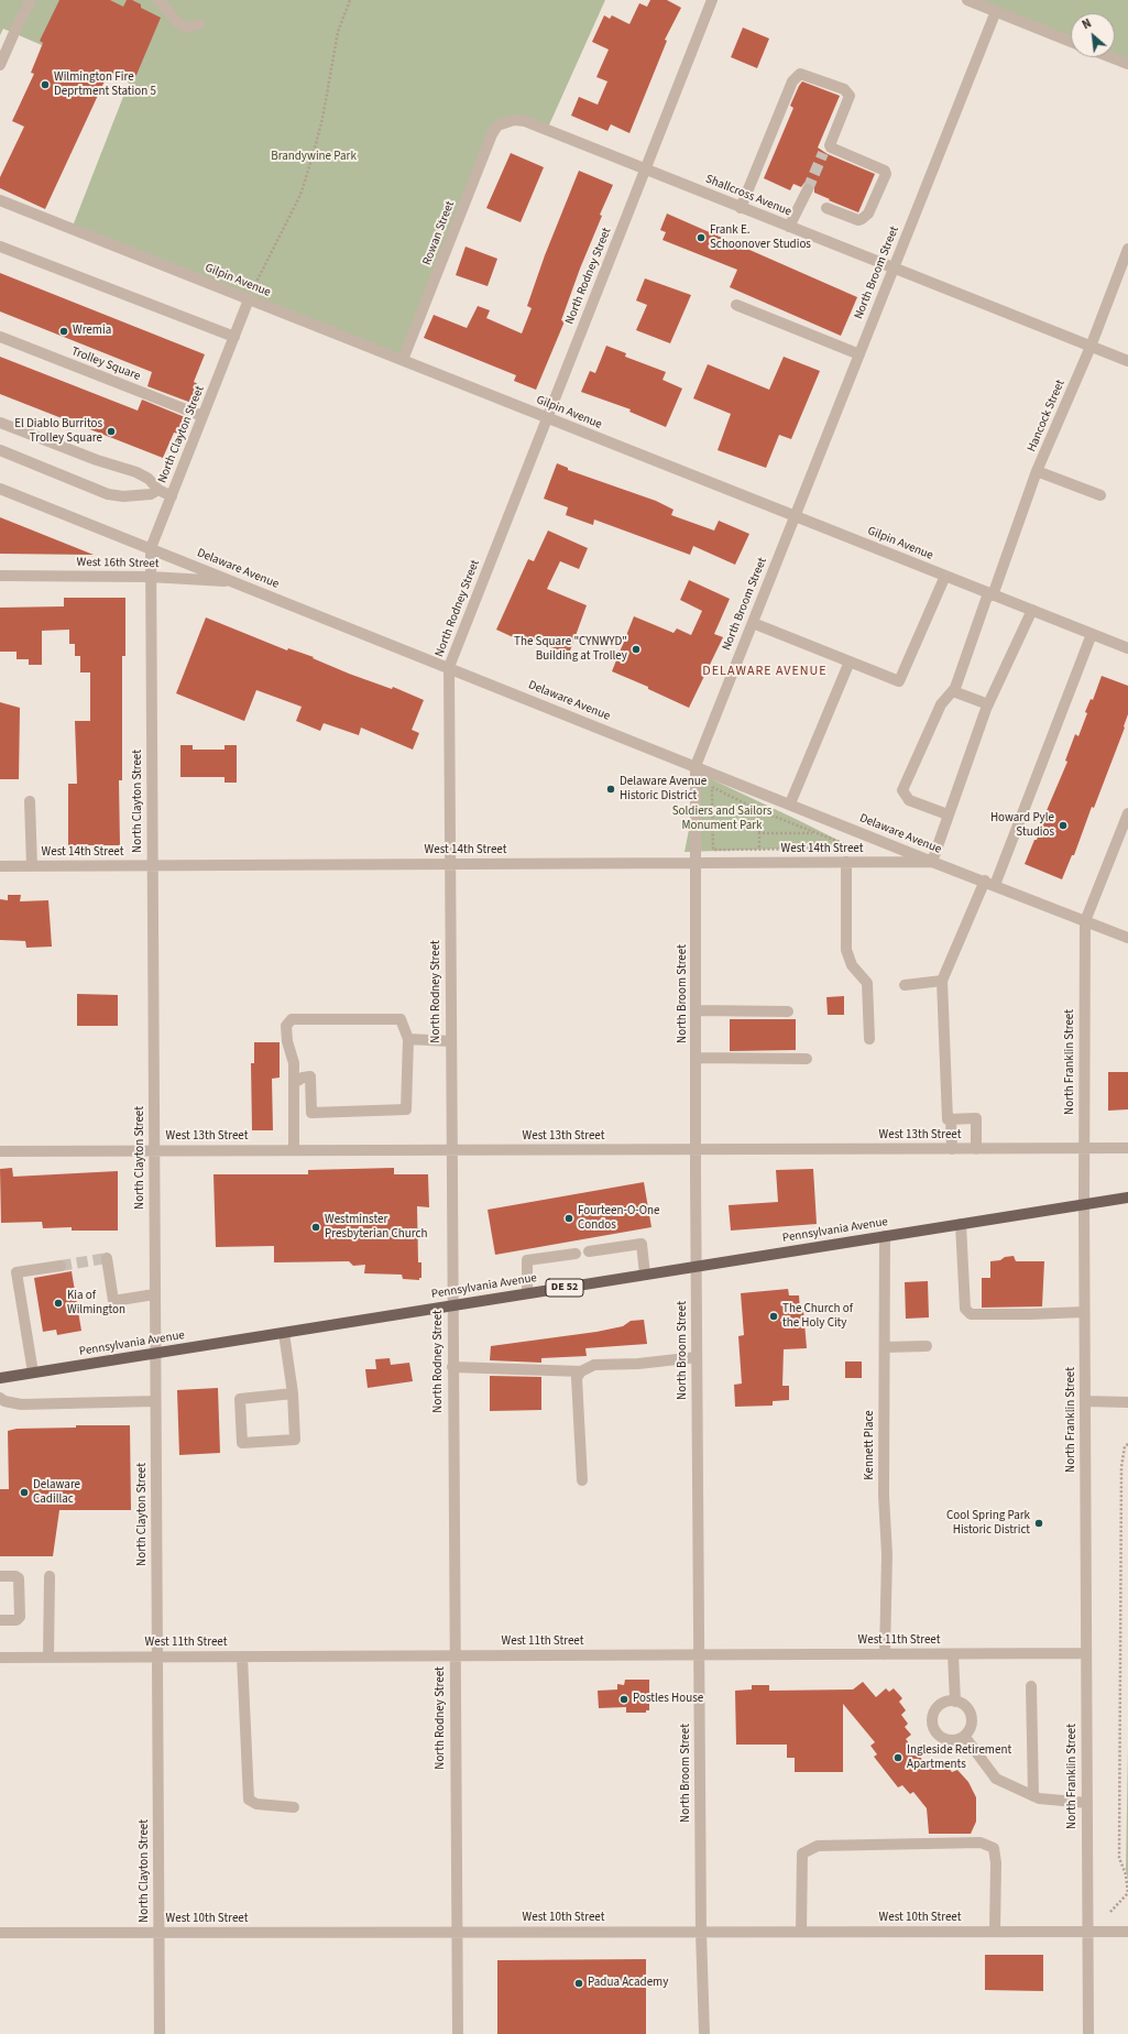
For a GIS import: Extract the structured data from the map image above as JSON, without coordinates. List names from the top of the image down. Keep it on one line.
{"streets":{"main road":["Pennsylvania Avenue","DE 52"],"street":["Shallcross Avenue","Rowan Street","North Broom Street","North Rodney Street","Gilpin Avenue","Trolley Square","Hancock Street","North Clayton Street","West 16th Street","Delaware Avenue","West 14th Street","North Franklin Street","West 13th Street","Kennett Place","West 11th Street","West 10th Street"]},"crossings":[["Shallcross Avenue","Rowan Street"],["Shallcross Avenue","North Broom Street"],["Shallcross Avenue","North Rodney Street"],["Shallcross Avenue","Hancock Street"],["Rowan Street","Gilpin Avenue"],["North Broom Street","Gilpin Avenue"],["North Broom Street","Delaware Avenue"],["North Broom Street","West 14th Street"],["North Broom Street","West 13th Street"],["North Broom Street","Pennsylvania Avenue"],["North Broom Street","West 11th Street"],["North Broom Street","West 10th Street"],["North Rodney Street","Gilpin Avenue"],["North Rodney Street","Delaware Avenue"],["North Rodney Street","West 14th Street"],["North Rodney Street","West 13th Street"],["North Rodney Street","Pennsylvania Avenue"],["North Rodney Street","West 11th Street"],["North Rodney Street","West 10th Street"],["Gilpin Avenue","Hancock Street"],["Gilpin Avenue","North Clayton Street"],["Trolley Square","North Clayton Street"],["North Clayton Street","West 16th Street"],["North Clayton Street","Delaware Avenue"],["North Clayton Street","West 14th Street"],["North Clayton Street","West 13th Street"],["North Clayton Street","Pennsylvania Avenue"],["North Clayton Street","West 11th Street"],["North Clayton Street","West 10th Street"],["West 16th Street","Delaware Avenue"],["Delaware Avenue","West 14th Street"],["Delaware Avenue","North Franklin Street"],["North Franklin Street","West 13th Street"],["North Franklin Street","Pennsylvania Avenue"],["North Franklin Street","West 11th Street"],["North Franklin Street","West 10th Street"],["Pennsylvania Avenue","Kennett Place"],["Kennett Place","West 11th Street"]],"districts":["DELAWARE AVENUE"],"parks":["Brandywine Park","Soldiers and Sailors Monument Park"],"places":["Wilmington Fire Deprtment Station 5","Frank E. Schoonover Studios","Wremia","El Diablo Burritos Trolley Square","The Square \"CYNWYD\" Building at Trolley","Delaware Avenue Historic District","Howard Pyle Studios","Fourteen-O-One Condos","Westminster Presbyterian Church","Kia of Wilmington","The Church of the Holy City","Delaware Cadillac","Cool Spring Park Historic District","Postles House","Ingleside Retirement Apartments","Padua Academy"],"north":"top left"}
